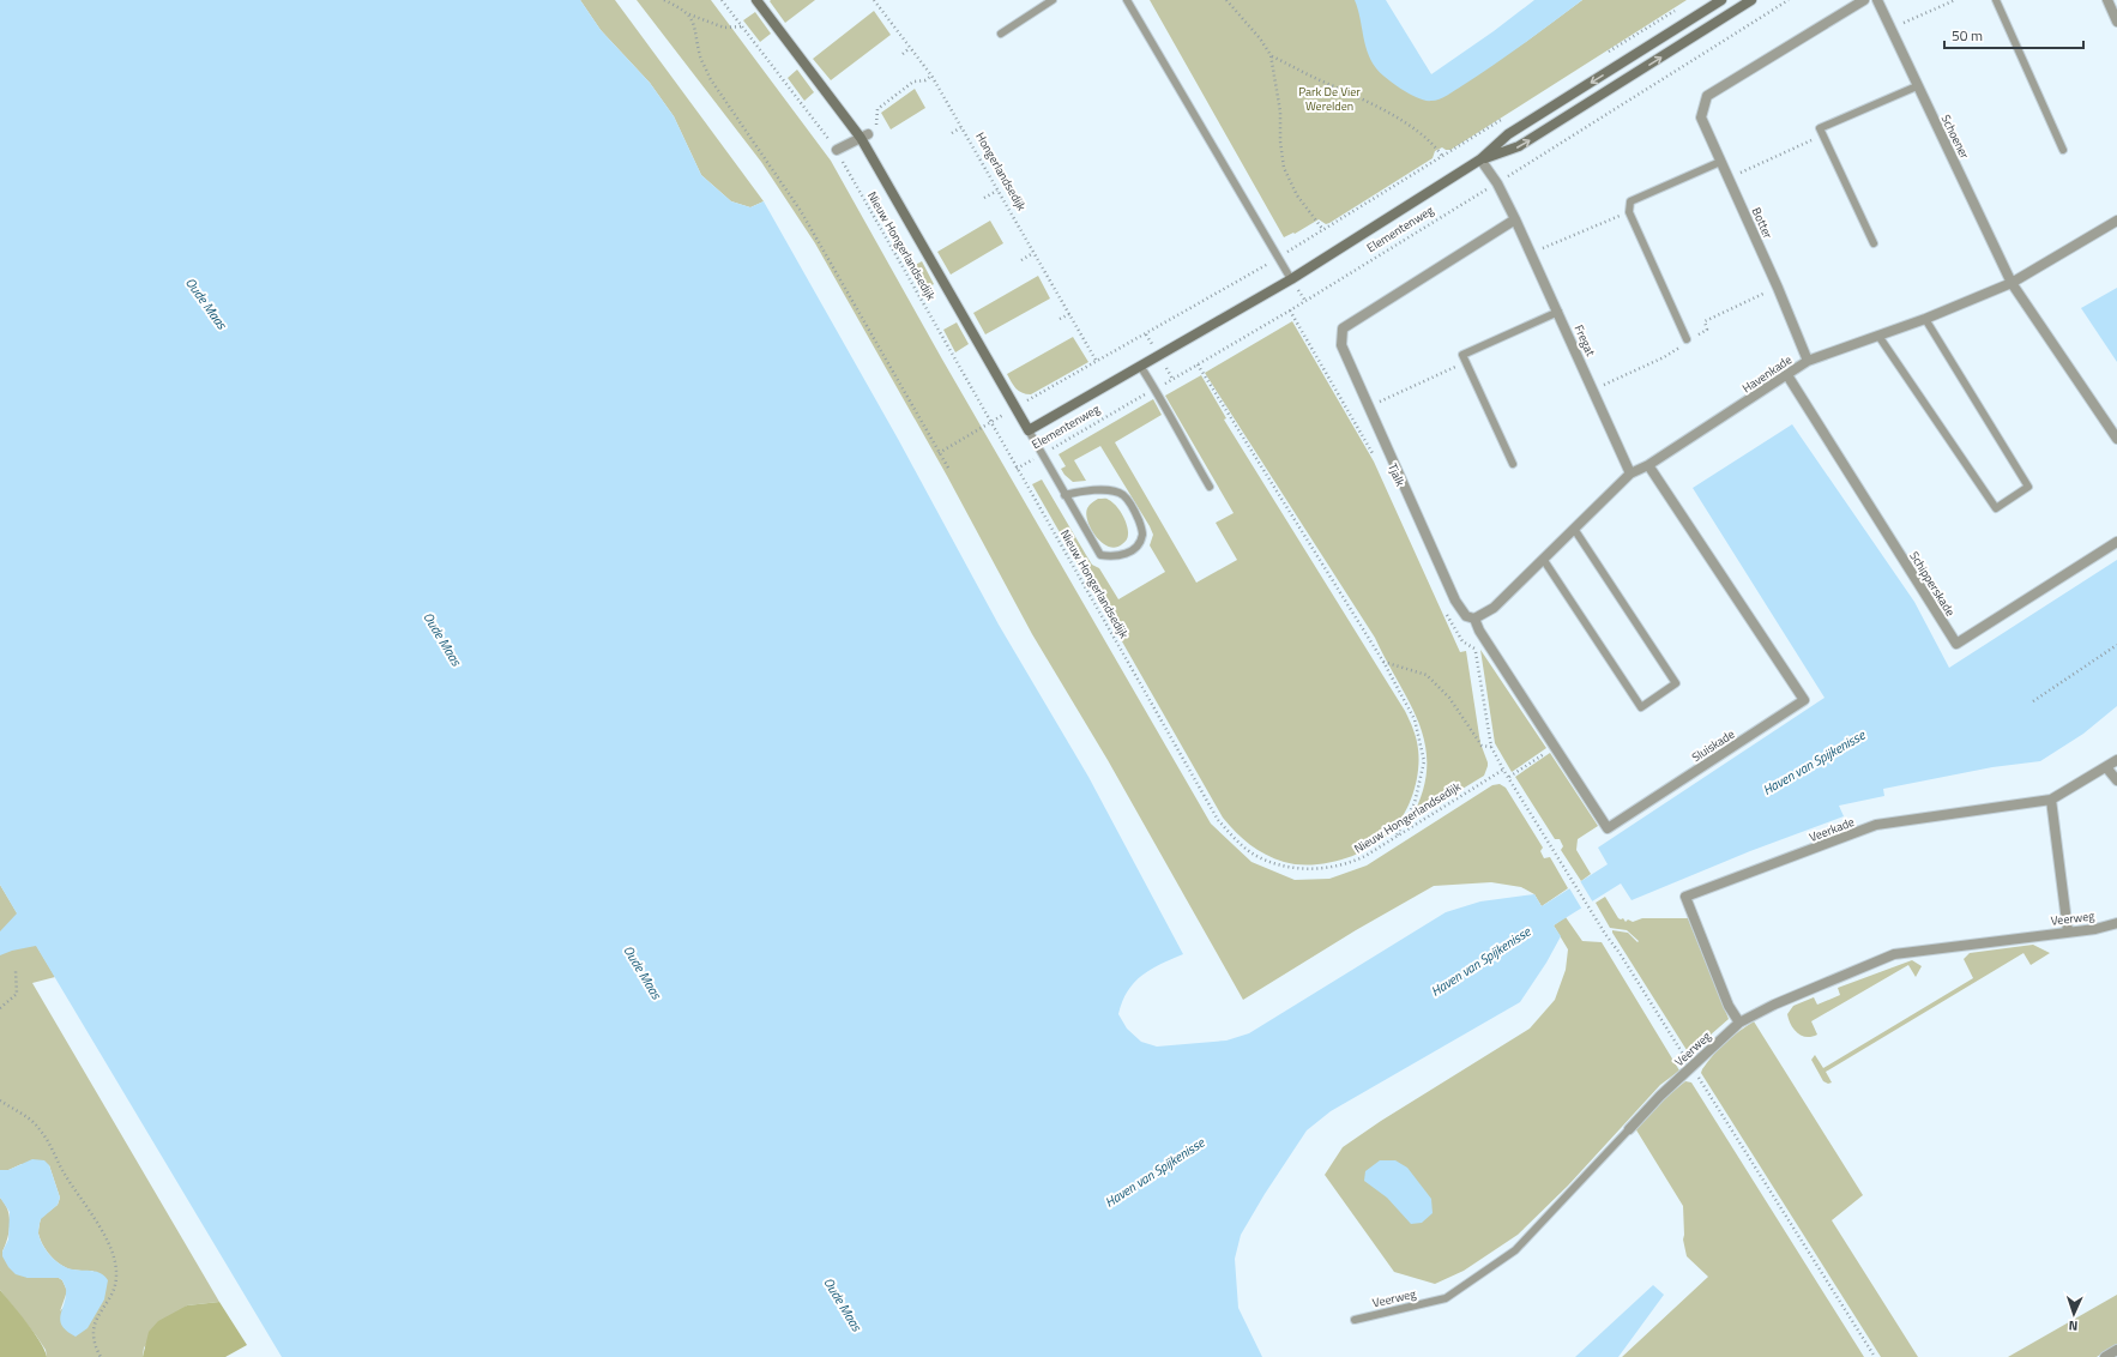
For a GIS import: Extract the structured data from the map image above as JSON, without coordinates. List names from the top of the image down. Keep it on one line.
{"streets":{"street":["Schoener","Botter","Elementenweg","Fregat","Havenkade","Tjalk","Schipperskade","Sluiskade","Veerkade","Veerweg"],"path":["Hongerlandsedijk","Nieuw Hongerlandsedijk"]},"crossings":[["Schoener","Havenkade"],["Botter","Havenkade"],["Elementenweg","Nieuw Hongerlandsedijk"],["Elementenweg","Fregat"],["Elementenweg","Tjalk"],["Fregat","Havenkade"],["Fregat","Tjalk"],["Havenkade","Tjalk"],["Havenkade","Schipperskade"],["Havenkade","Sluiskade"],["Tjalk","Sluiskade"],["Veerkade","Veerweg"]],"water":["Oude Maas","Haven van Spijkenisse"],"parks":["Park De Vier Werelden"],"scale_bar":"50 m","north":"bottom"}
